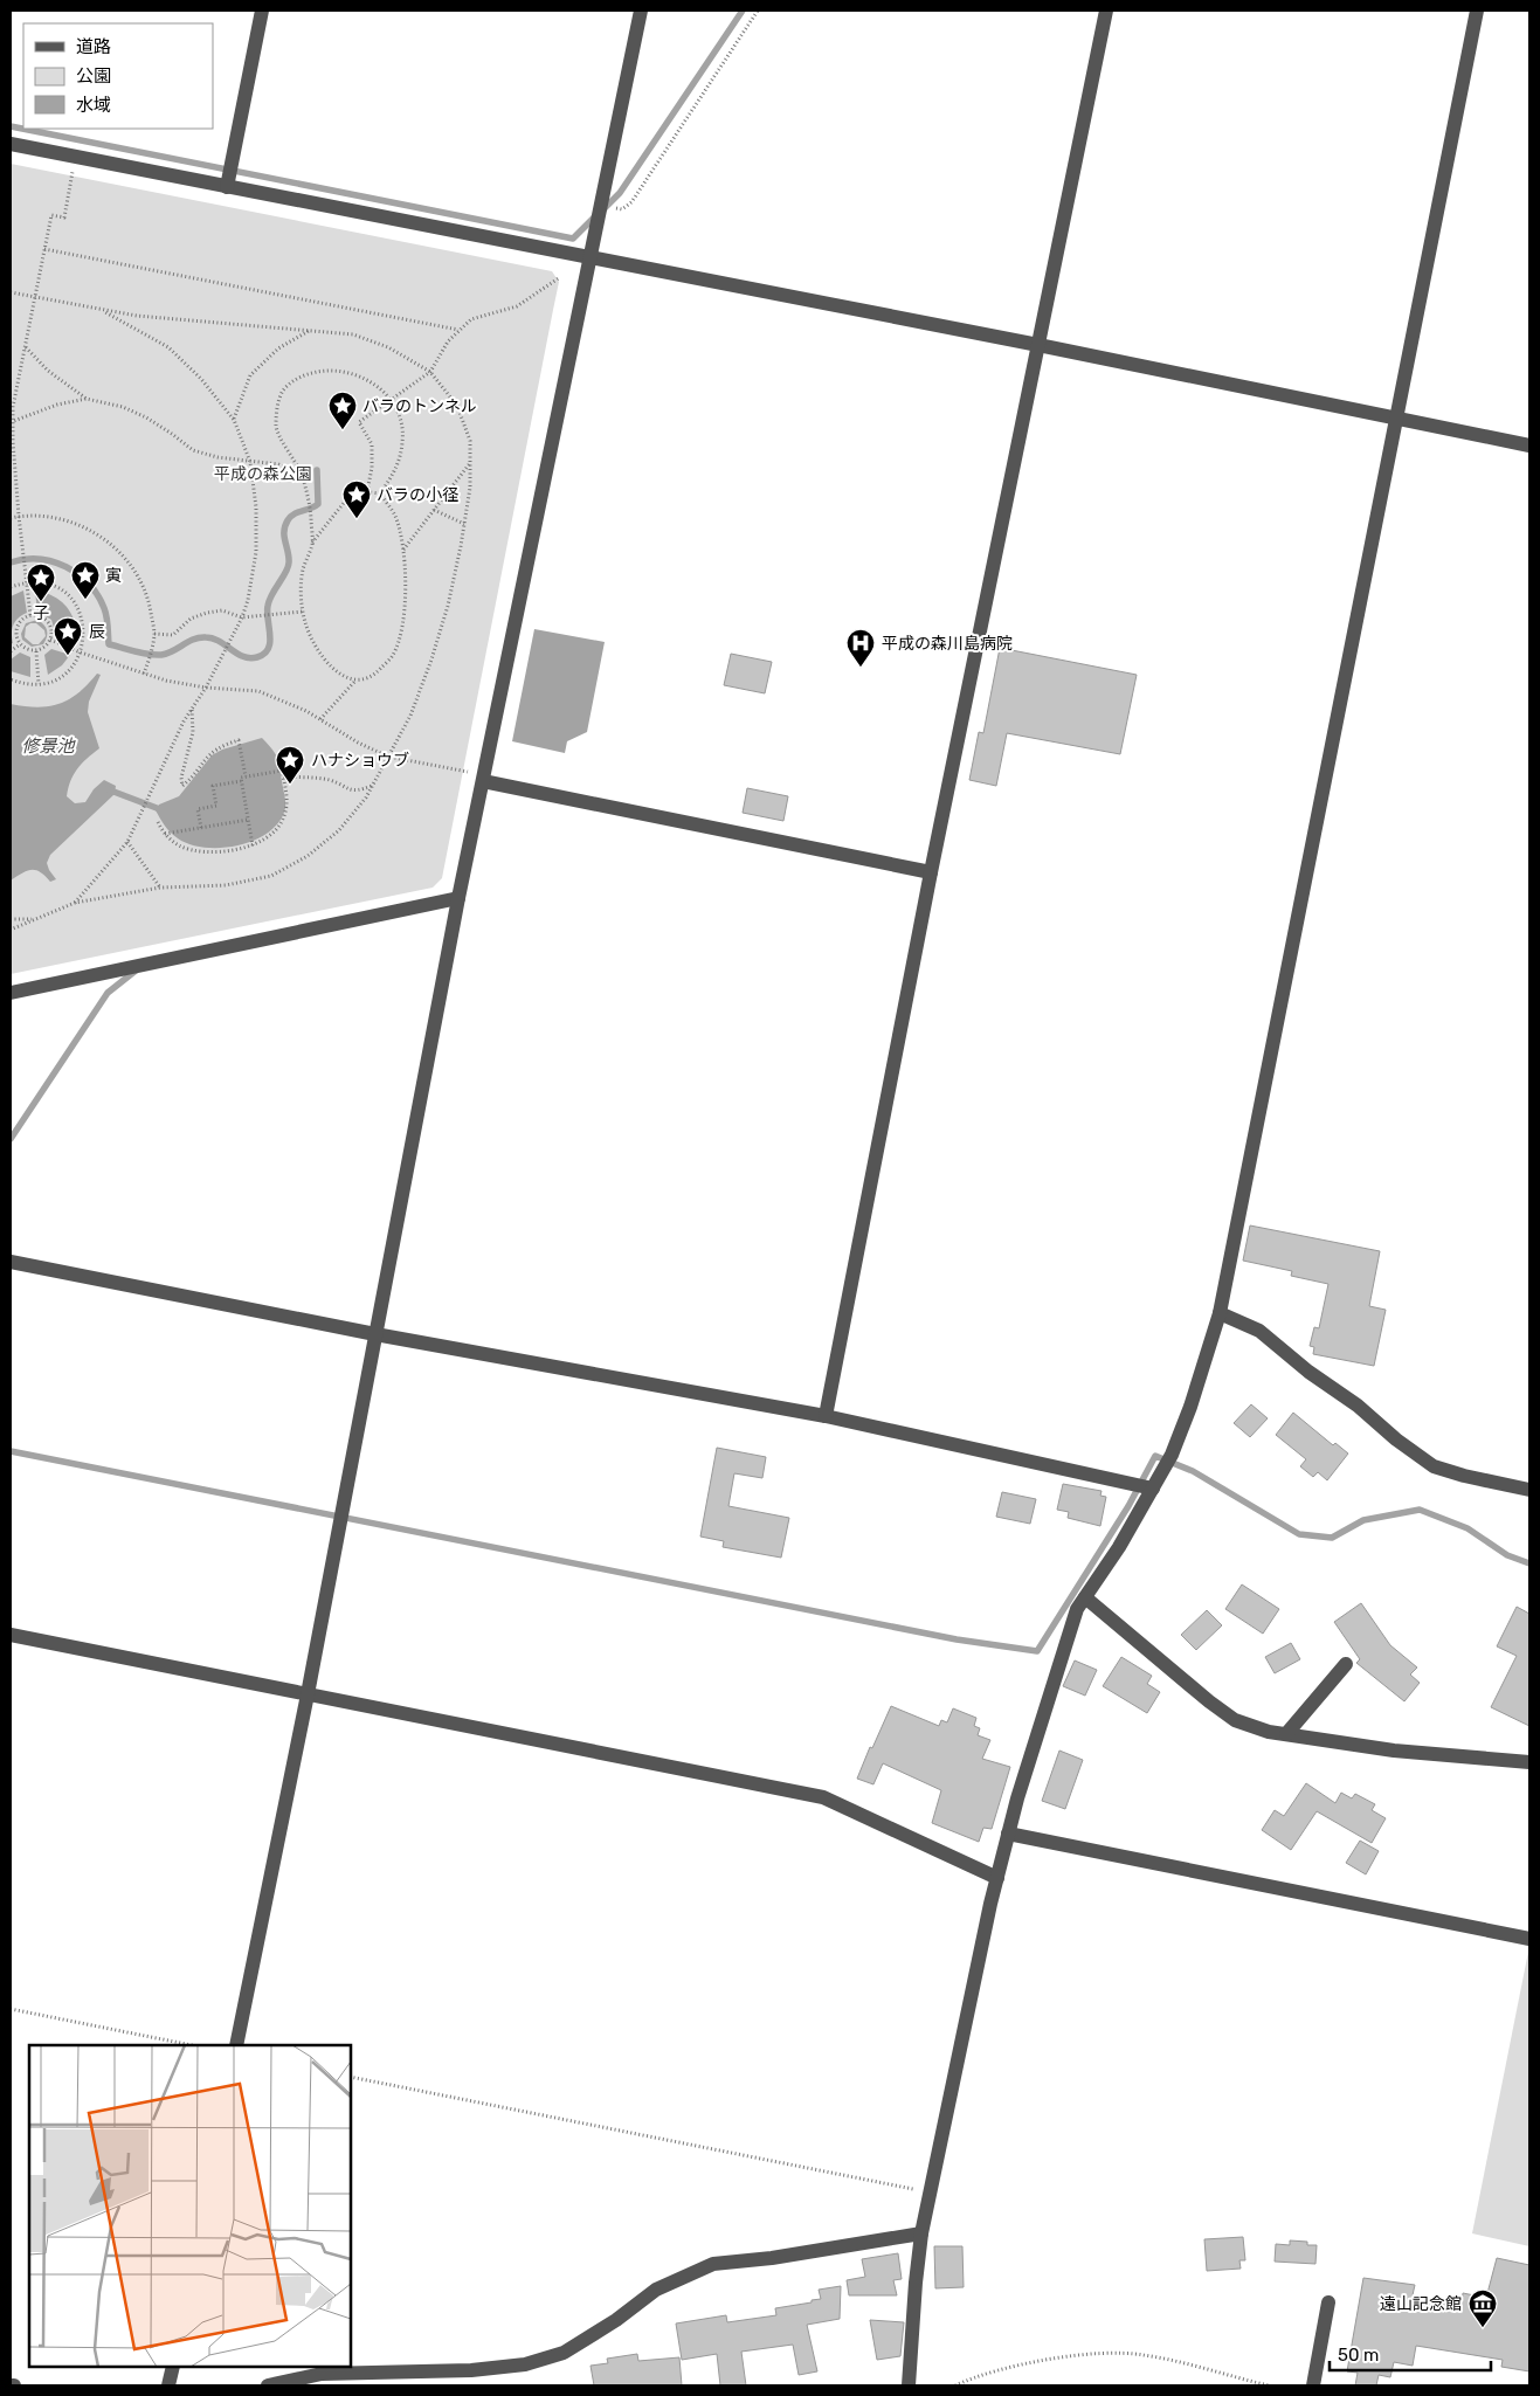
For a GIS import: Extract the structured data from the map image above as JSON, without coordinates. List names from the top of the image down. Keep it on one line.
{"water":["修景池"],"parks":["平成の森公園"],"places":{"place":["バラのトンネル","バラの小径","寅","子","辰","ハナショウブ"],"hospital":["平成の森川島病院"],"museum":["遠山記念館"]},"legend":["道路","公園","水域"],"scale_bar":"50 m"}
